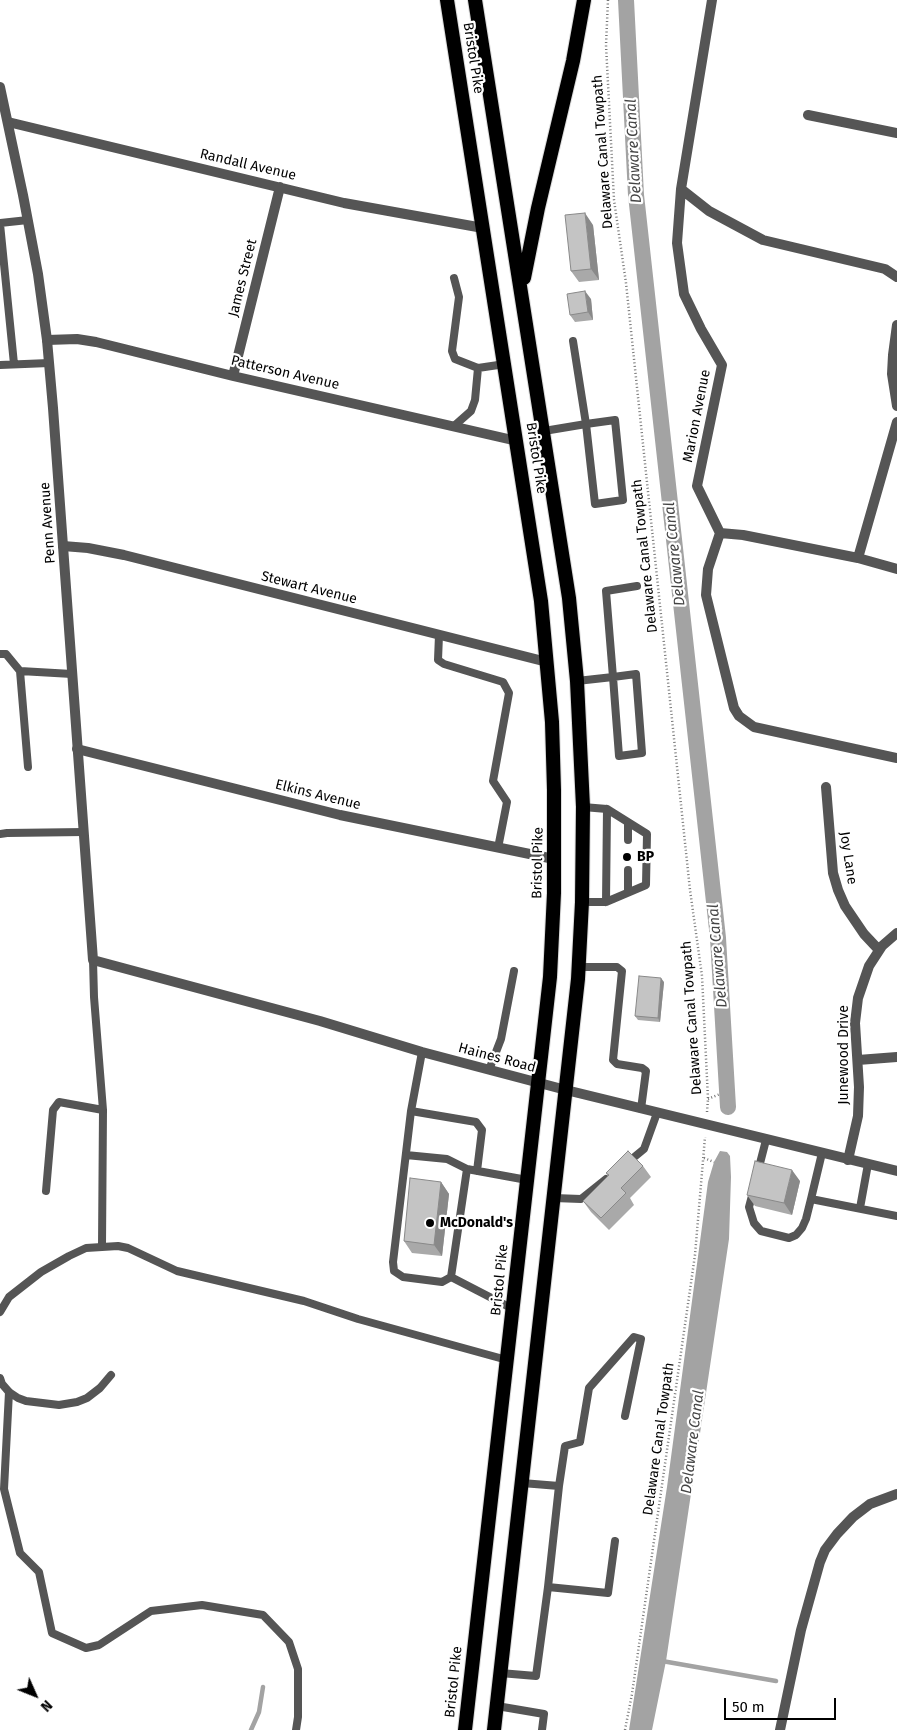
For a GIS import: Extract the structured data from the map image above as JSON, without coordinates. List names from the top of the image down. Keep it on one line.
{"streets":{"highway":["Bristol Pike"],"street":["Randall Avenue","James Street","Patterson Avenue","Marion Avenue","Penn Avenue","Stewart Avenue","Elkins Avenue","Joy Lane","Junewood Drive","Haines Road"],"path":["Delaware Canal Towpath"]},"crossings":[["Bristol Pike","Randall Avenue"],["Bristol Pike","Patterson Avenue"],["Bristol Pike","Stewart Avenue"],["Bristol Pike","Elkins Avenue"],["Bristol Pike","Haines Road"],["Randall Avenue","James Street"],["Randall Avenue","Penn Avenue"],["James Street","Patterson Avenue"],["Patterson Avenue","Penn Avenue"],["Penn Avenue","Stewart Avenue"],["Penn Avenue","Elkins Avenue"],["Penn Avenue","Haines Road"],["Joy Lane","Junewood Drive"],["Junewood Drive","Haines Road"]],"water":["Delaware Canal"],"places":["BP","McDonald's"],"scale_bar":"50 m","north":"bottom right"}
